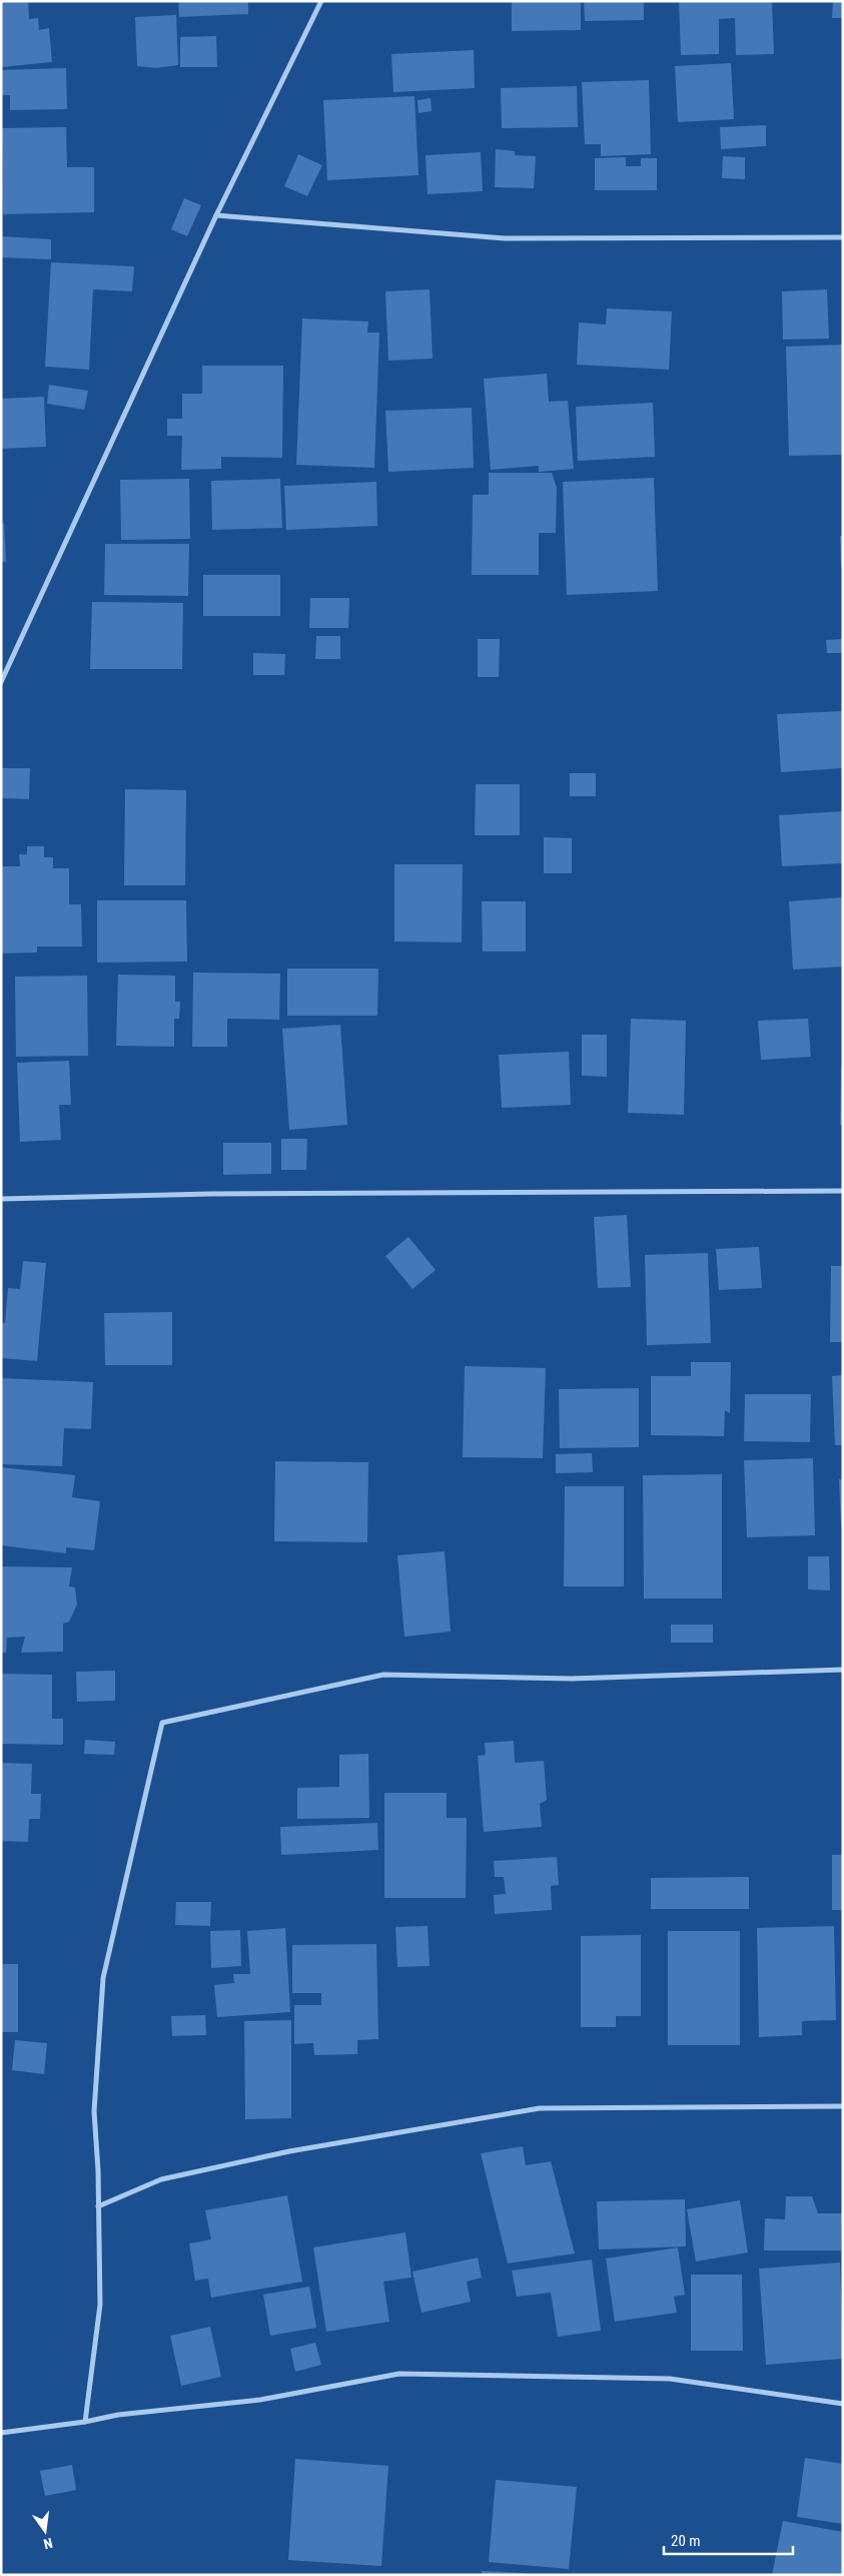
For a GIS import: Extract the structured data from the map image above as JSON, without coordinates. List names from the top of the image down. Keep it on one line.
{"scale_bar":"20 m","north":"bottom"}
